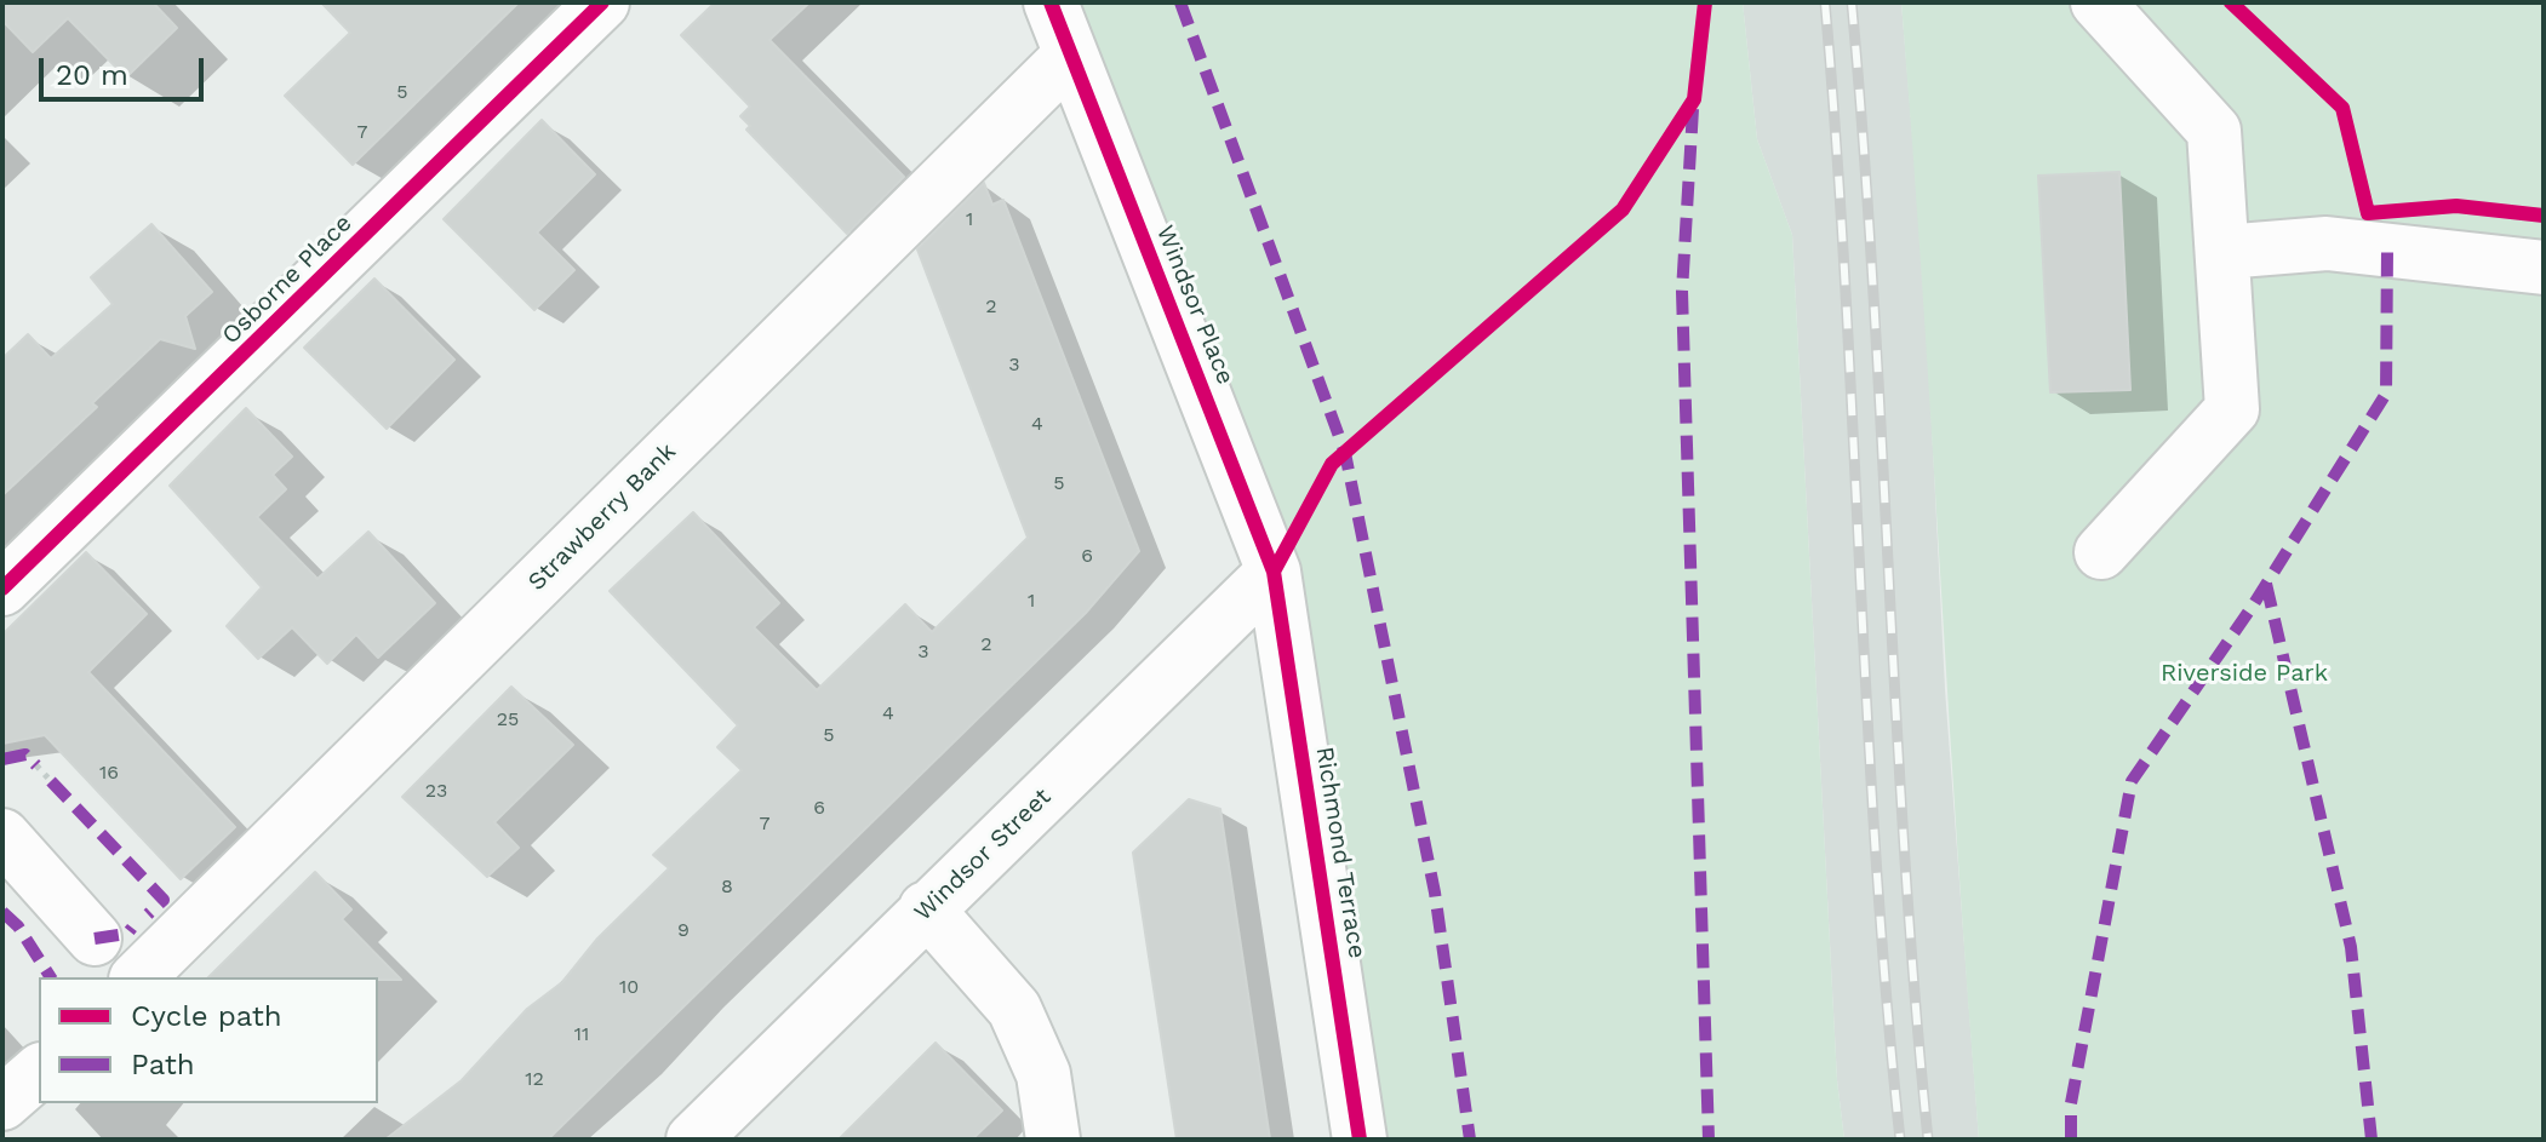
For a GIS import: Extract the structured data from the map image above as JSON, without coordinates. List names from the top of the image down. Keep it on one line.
{"streets":{"street":["Osborne Place","Windsor Place","Strawberry Bank","Richmond Terrace","Windsor Street"]},"crossings":[["Windsor Place","Strawberry Bank"],["Windsor Place","Richmond Terrace"],["Windsor Place","Windsor Street"],["Richmond Terrace","Windsor Street"]],"parks":["Riverside Park"],"house_numbers":["5","7","1","2","3","4","5","6","1","2","3","4","25","5","16","23","6","7","8","9","10","11","12"],"legend":["Cycle path","Path"],"scale_bar":"20 m"}
